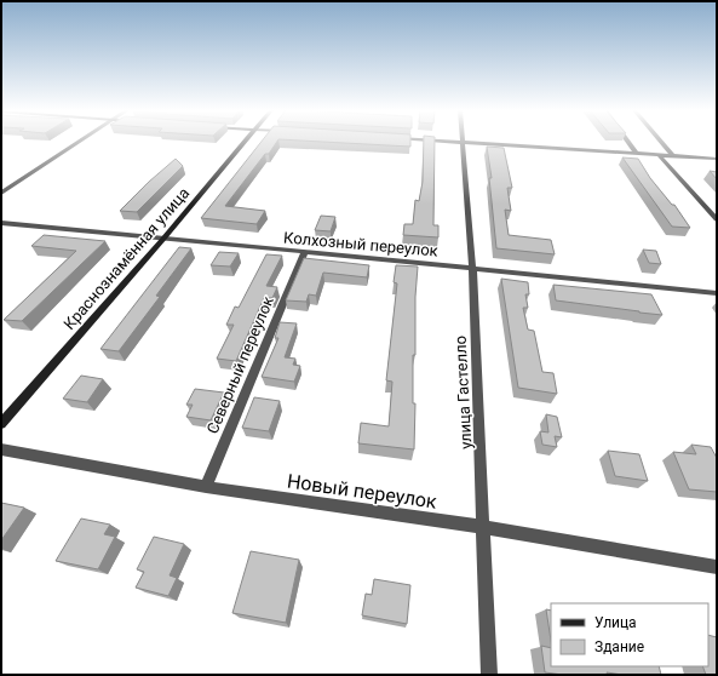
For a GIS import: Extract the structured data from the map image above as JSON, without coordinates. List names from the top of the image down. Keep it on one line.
{"streets":{"main road":["Краснознамённая улица"],"street":["Колхозный переулок","Северный переулок","улица Гастелло","Новый переулок"]},"crossings":[["Колхозный переулок","Краснознамённая улица"],["Колхозный переулок","Северный переулок"],["Колхозный переулок","улица Гастелло"],["Северный переулок","Новый переулок"],["улица Гастелло","Новый переулок"]],"legend":["Улица","Здание"]}
